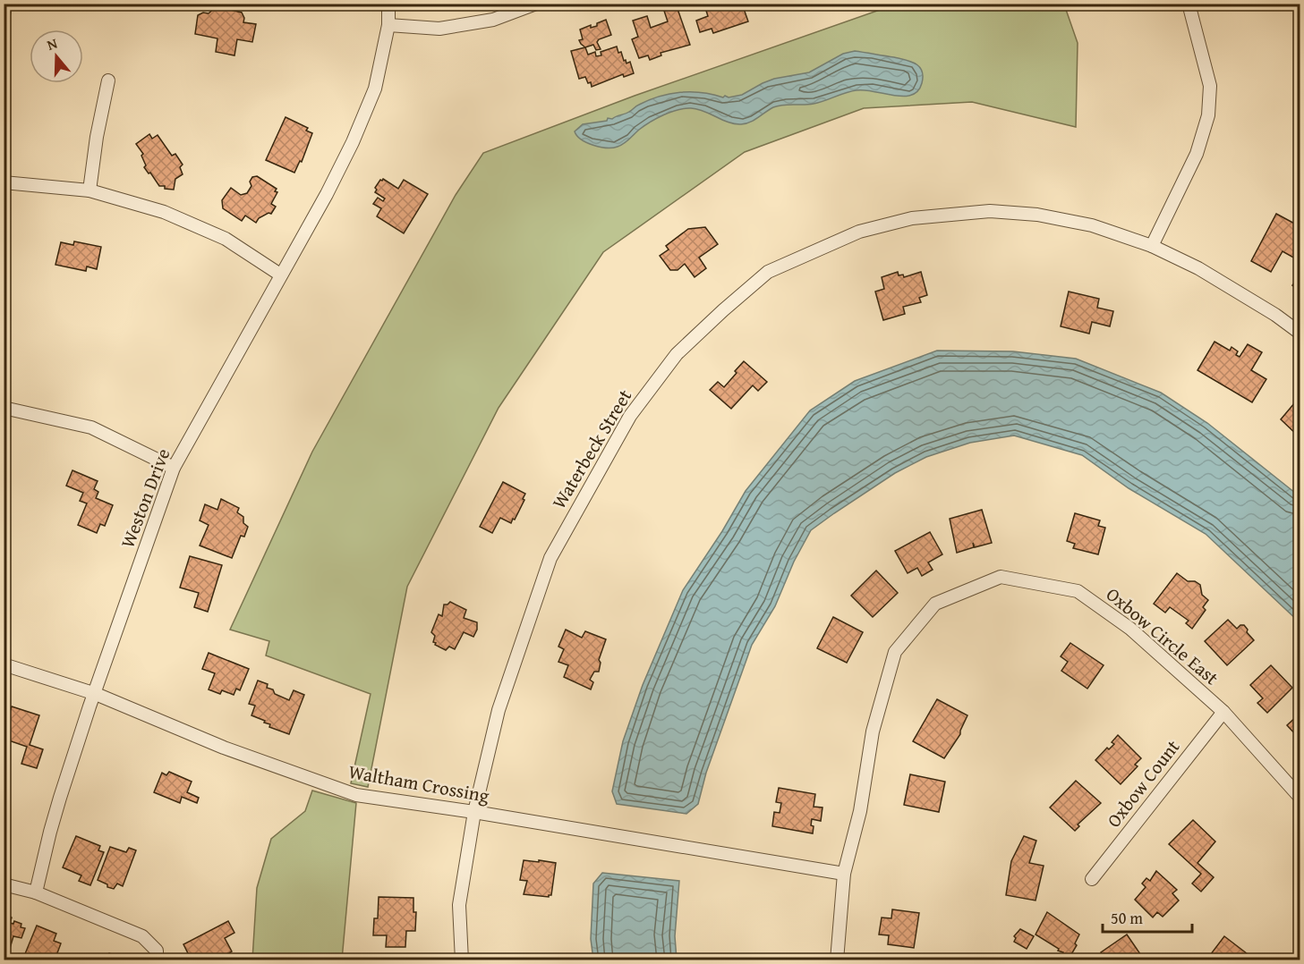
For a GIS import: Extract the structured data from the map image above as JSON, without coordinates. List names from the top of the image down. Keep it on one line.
{"streets":{"street":["Waterbeck Street","Weston Drive","Oxbow Circle East","Waltham Crossing","Oxbow Count"]},"crossings":[["Waterbeck Street","Waltham Crossing"],["Weston Drive","Waltham Crossing"],["Oxbow Circle East","Waltham Crossing"],["Oxbow Circle East","Oxbow Count"]],"scale_bar":"50 m","north":"top"}
